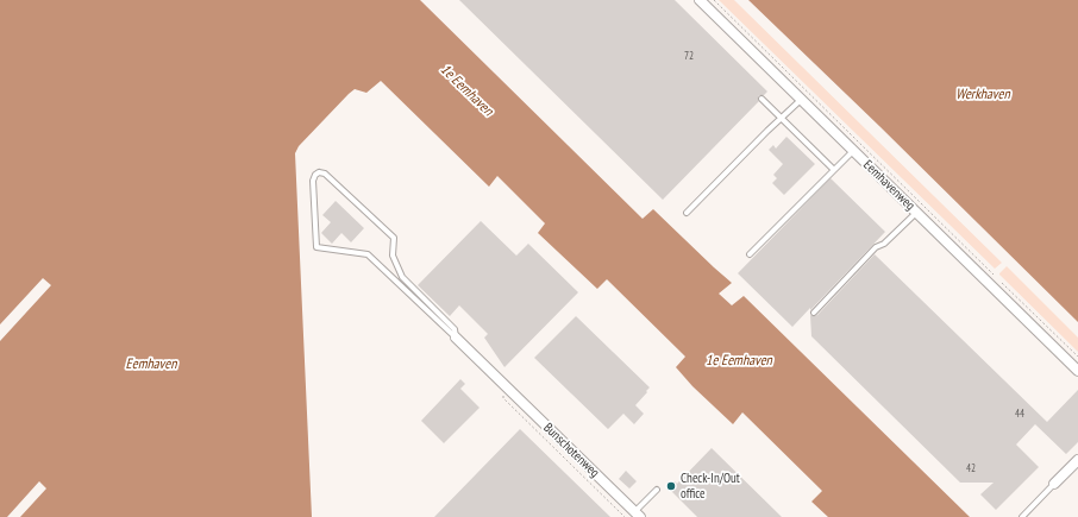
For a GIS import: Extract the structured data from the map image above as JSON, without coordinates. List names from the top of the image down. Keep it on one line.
{"streets":{"street":["Eemhavenweg","Bunschotenweg"]},"water":["1e Eemhaven","Werkhaven","Eemhaven"],"places":["Check-In/Out office"],"house_numbers":["72","44","42"]}
